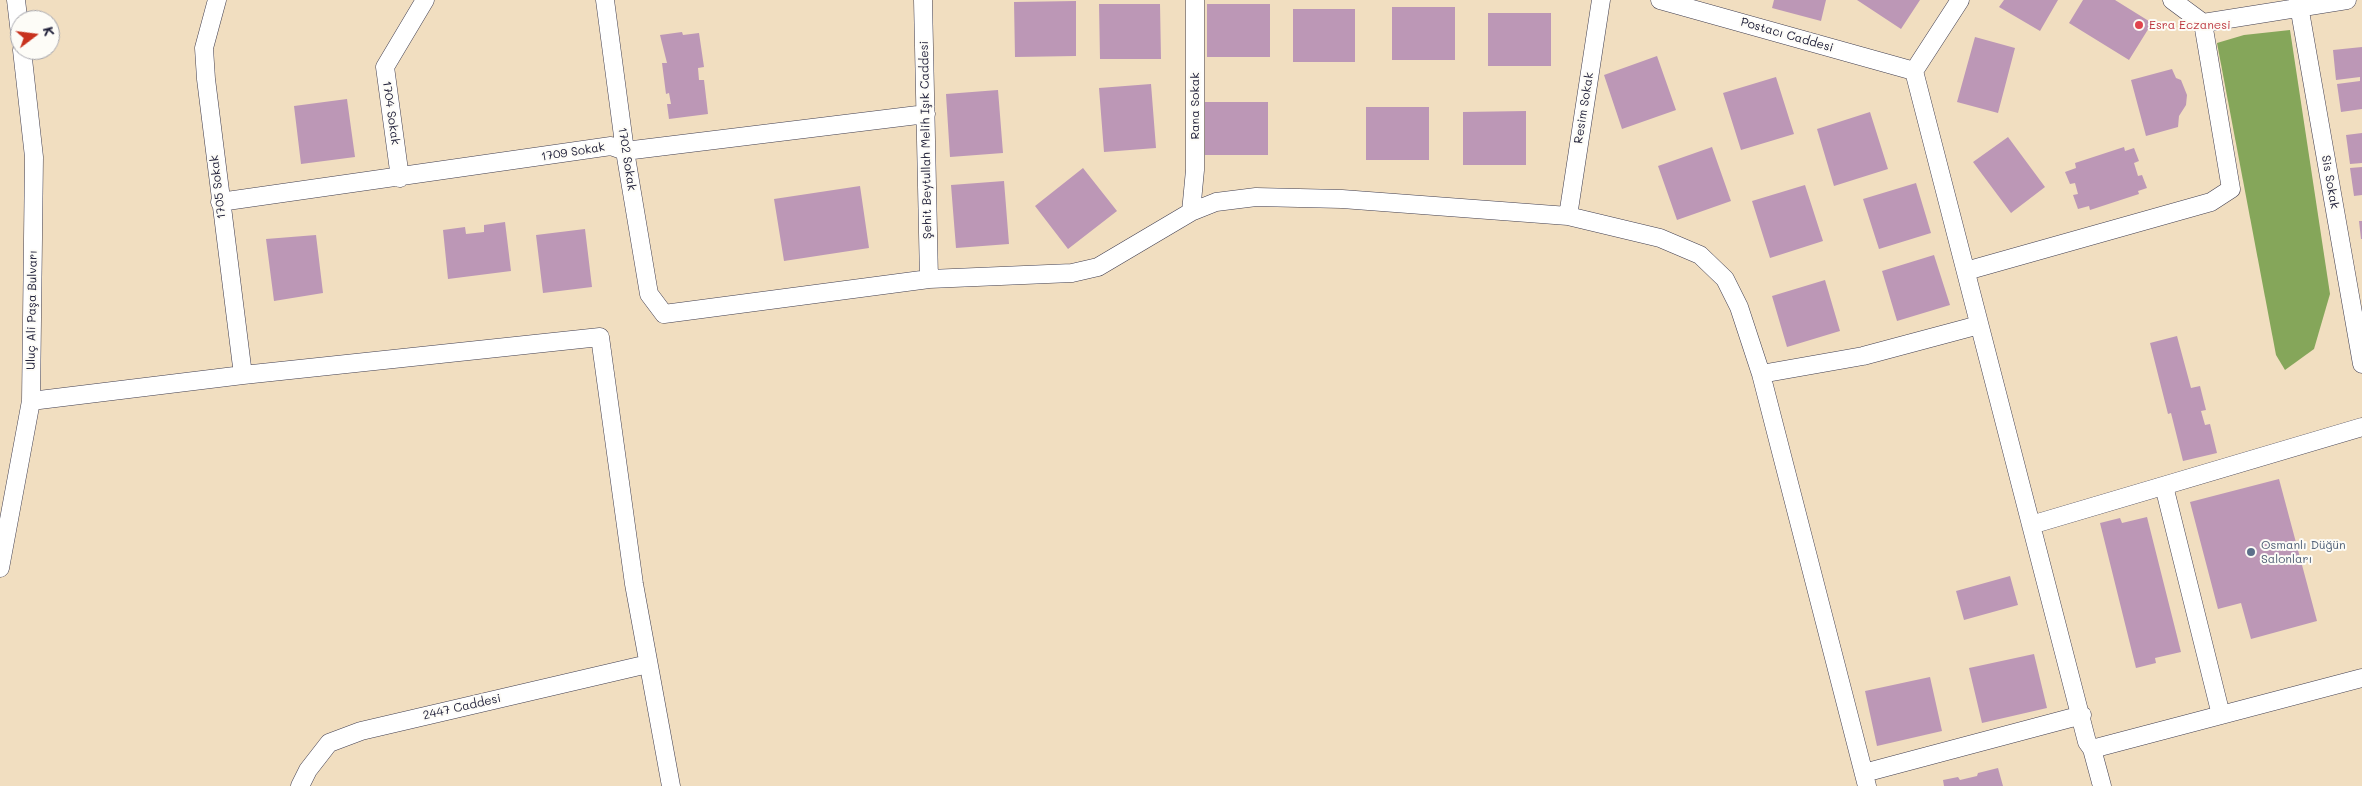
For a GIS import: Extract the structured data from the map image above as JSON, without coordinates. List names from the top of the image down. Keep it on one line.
{"streets":{"street":["Postacı Caddesi","Rana Sokak","Resim Sokak","1704 Sokak","Şehit Beytullah Melih Işık Caddesi","1709 Sokak","1702 Sokak","Sis Sokak","1705 Sokak","Uluç Ali Paşa Bulvarı","2447 Caddesi"]},"crossings":[["1704 Sokak","1709 Sokak"],["Şehit Beytullah Melih Işık Caddesi","1709 Sokak"],["Şehit Beytullah Melih Işık Caddesi","1702 Sokak"],["1709 Sokak","1702 Sokak"],["1709 Sokak","1705 Sokak"]],"places":["Esra Eczanesi","Osmanlı Düğün Salonları"],"north":"right"}
